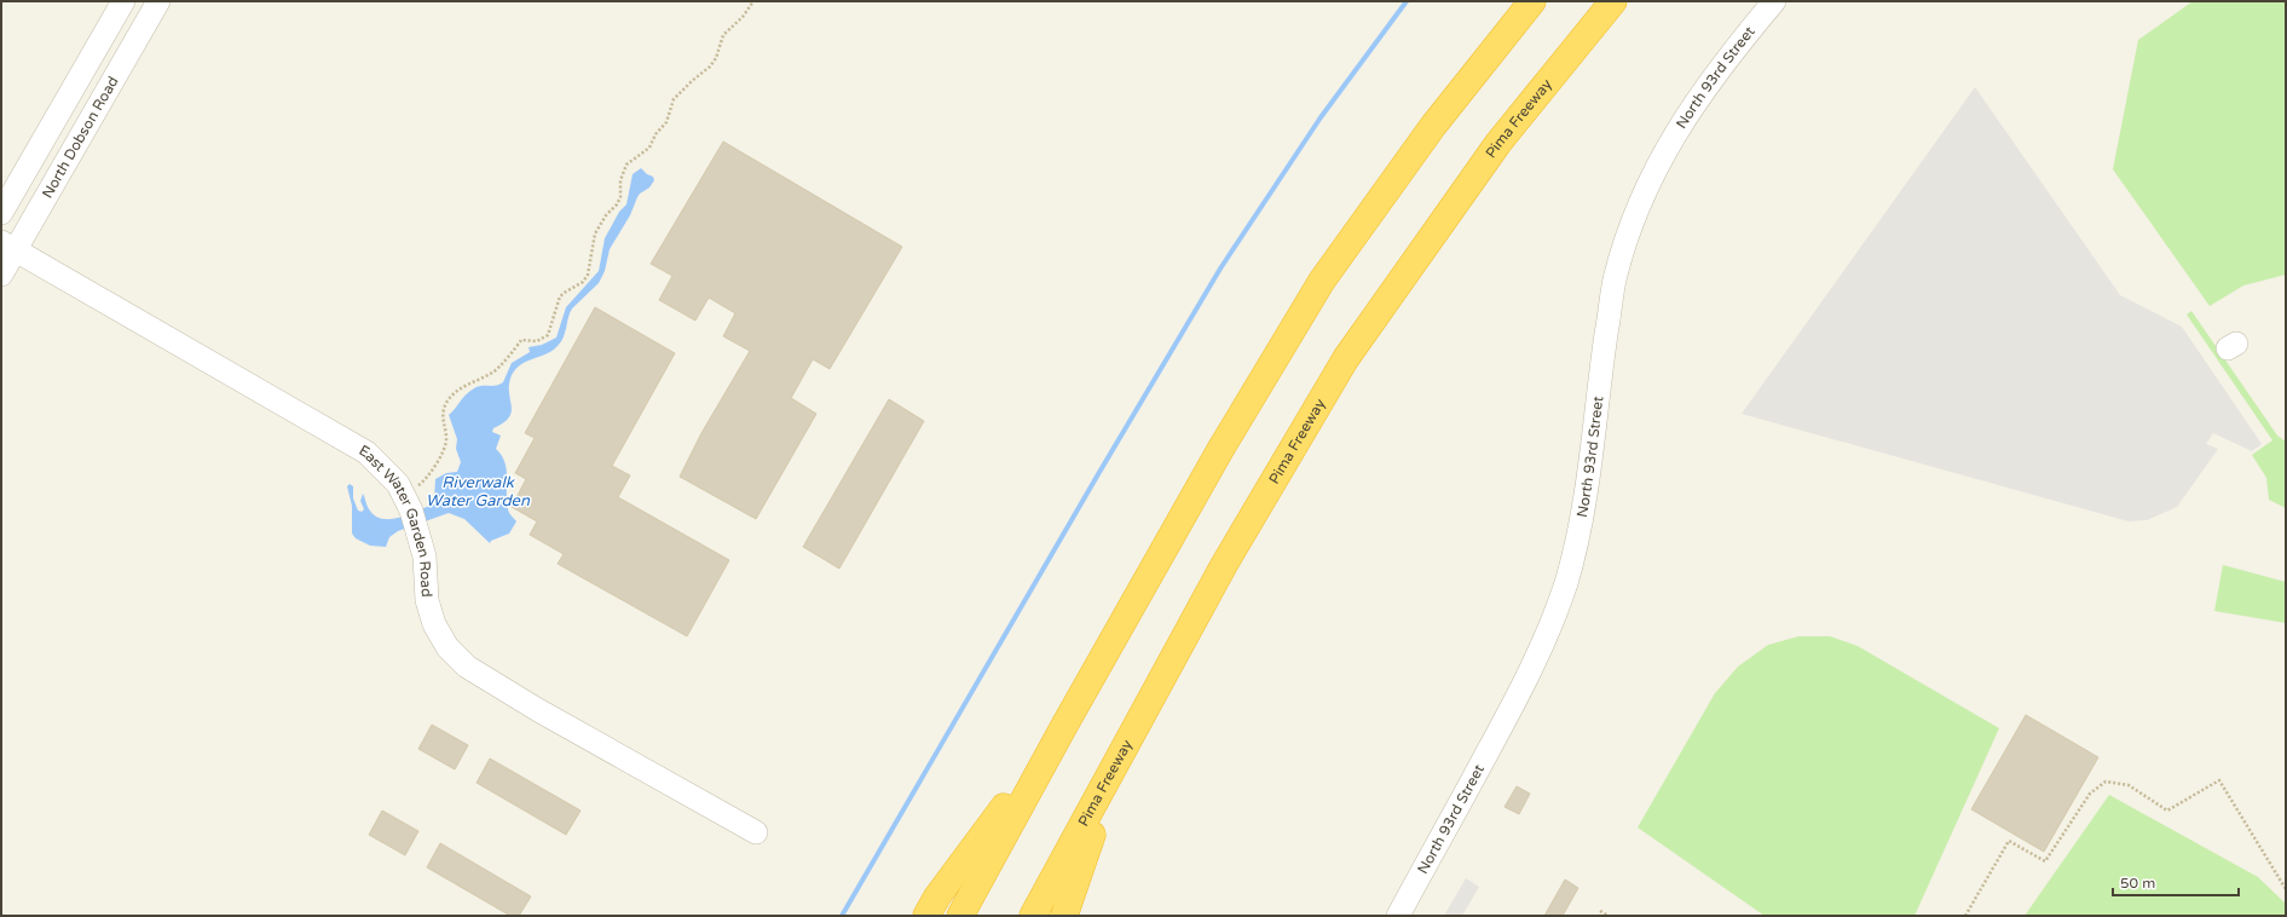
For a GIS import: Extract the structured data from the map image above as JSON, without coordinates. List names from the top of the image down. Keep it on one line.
{"streets":{"highway":["Pima Freeway"],"street":["North 93rd Street","North Dobson Road","East Water Garden Road"]},"crossings":[["North Dobson Road","East Water Garden Road"]],"water":["Riverwalk Water Garden"],"scale_bar":"50 m"}
